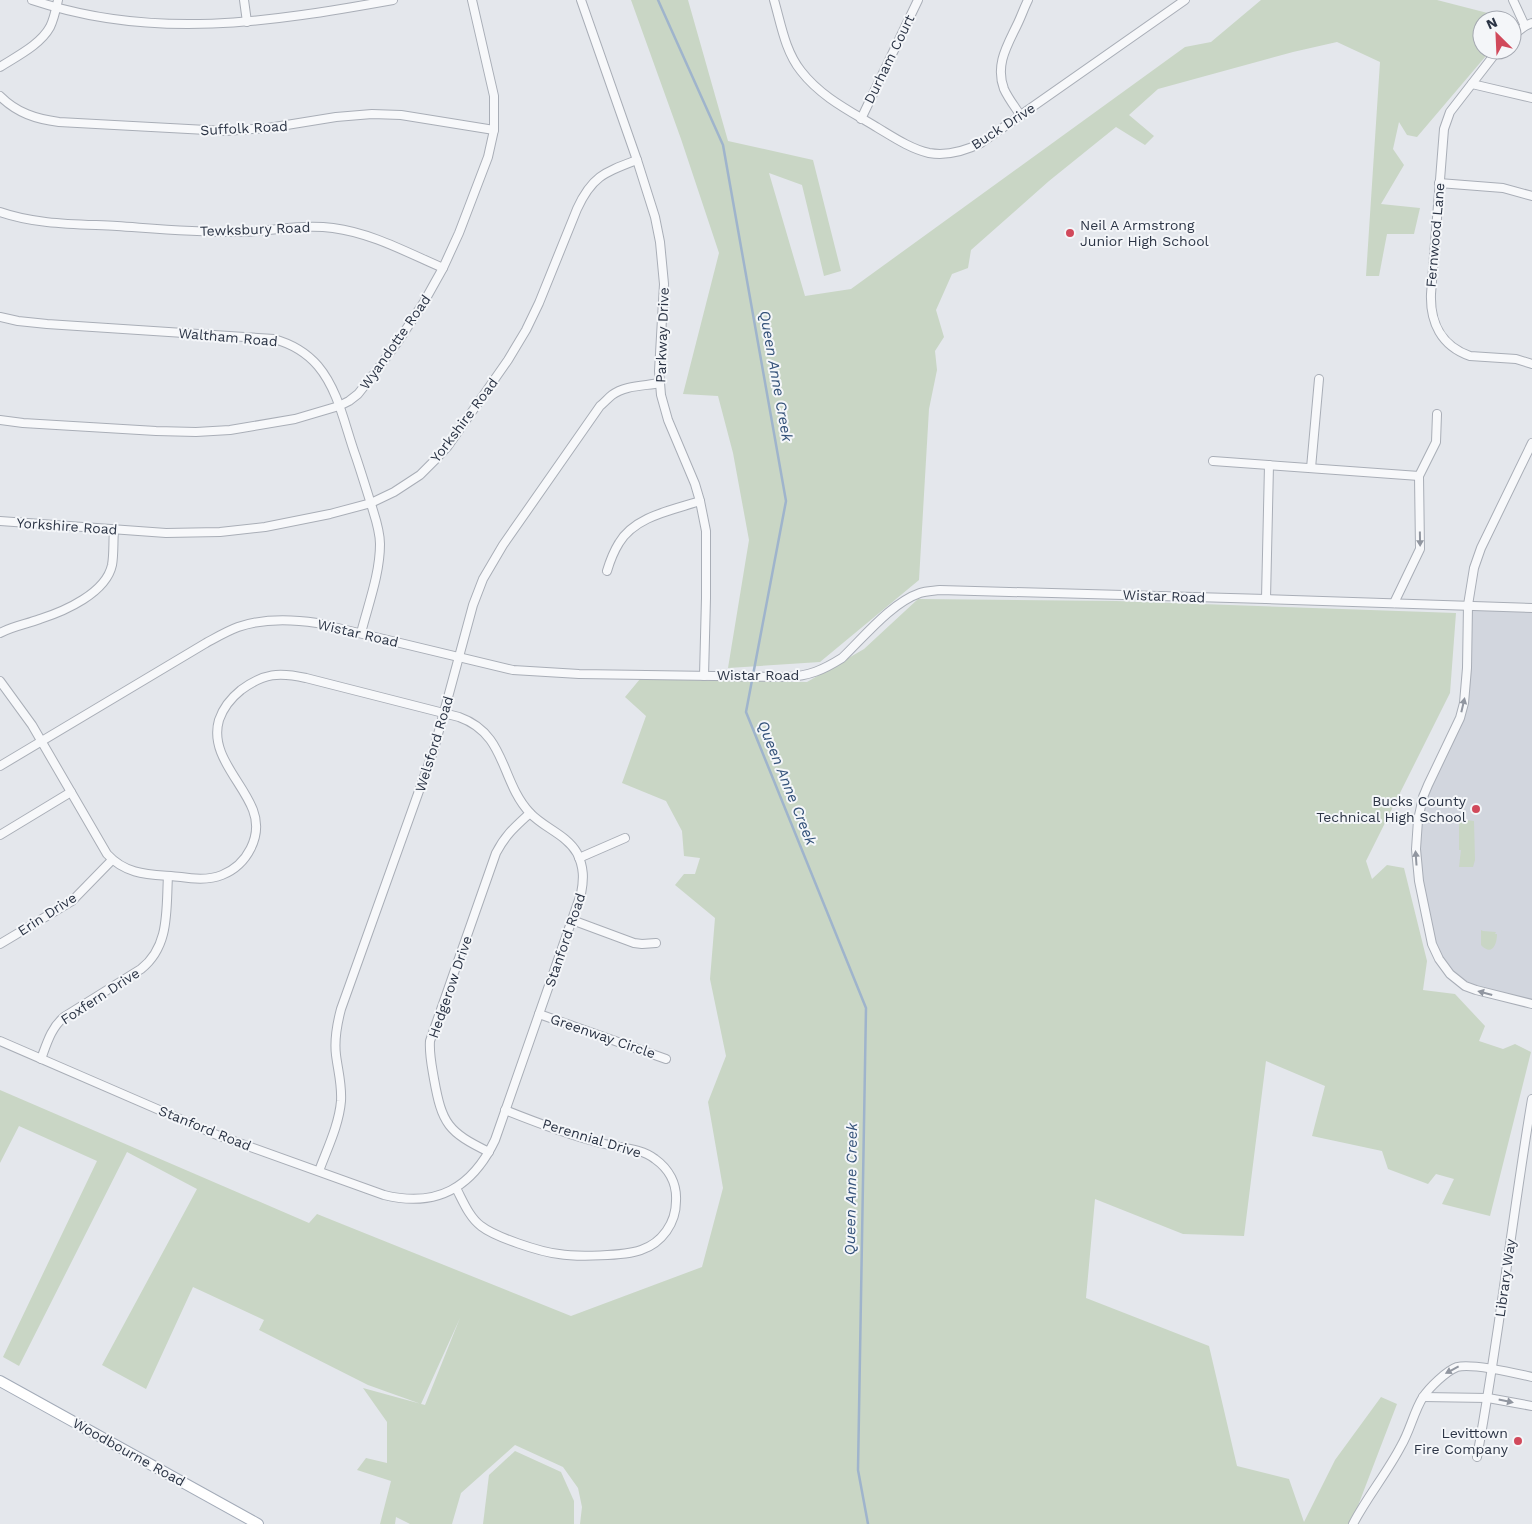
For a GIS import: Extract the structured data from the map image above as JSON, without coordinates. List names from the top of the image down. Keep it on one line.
{"streets":{"main road":["Woodbourne Road"],"street":["Durham Court","Buck Drive","Suffolk Road","Tewksbury Road","Fernwood Lane","Parkway Drive","Waltham Road","Wyandotte Road","Yorkshire Road","Wistar Road","Welsford Road","Erin Drive","Stanford Road","Hedgerow Drive","Foxfern Drive","Greenway Circle","Perennial Drive","Library Way"]},"crossings":[["Durham Court","Buck Drive"],["Suffolk Road","Wyandotte Road"],["Tewksbury Road","Wyandotte Road"],["Parkway Drive","Yorkshire Road"],["Parkway Drive","Wistar Road"],["Parkway Drive","Welsford Road"],["Waltham Road","Wyandotte Road"],["Waltham Road","Yorkshire Road"],["Waltham Road","Wistar Road"],["Wistar Road","Welsford Road"],["Wistar Road","Stanford Road"],["Welsford Road","Stanford Road"],["Erin Drive","Stanford Road"],["Stanford Road","Hedgerow Drive"],["Stanford Road","Foxfern Drive"],["Stanford Road","Greenway Circle"],["Stanford Road","Perennial Drive"]],"water":["Queen Anne Creek"],"places":["Neil A Armstrong Junior High School","Bucks County Technical High School","Levittown Fire Company"],"north":"top left"}
